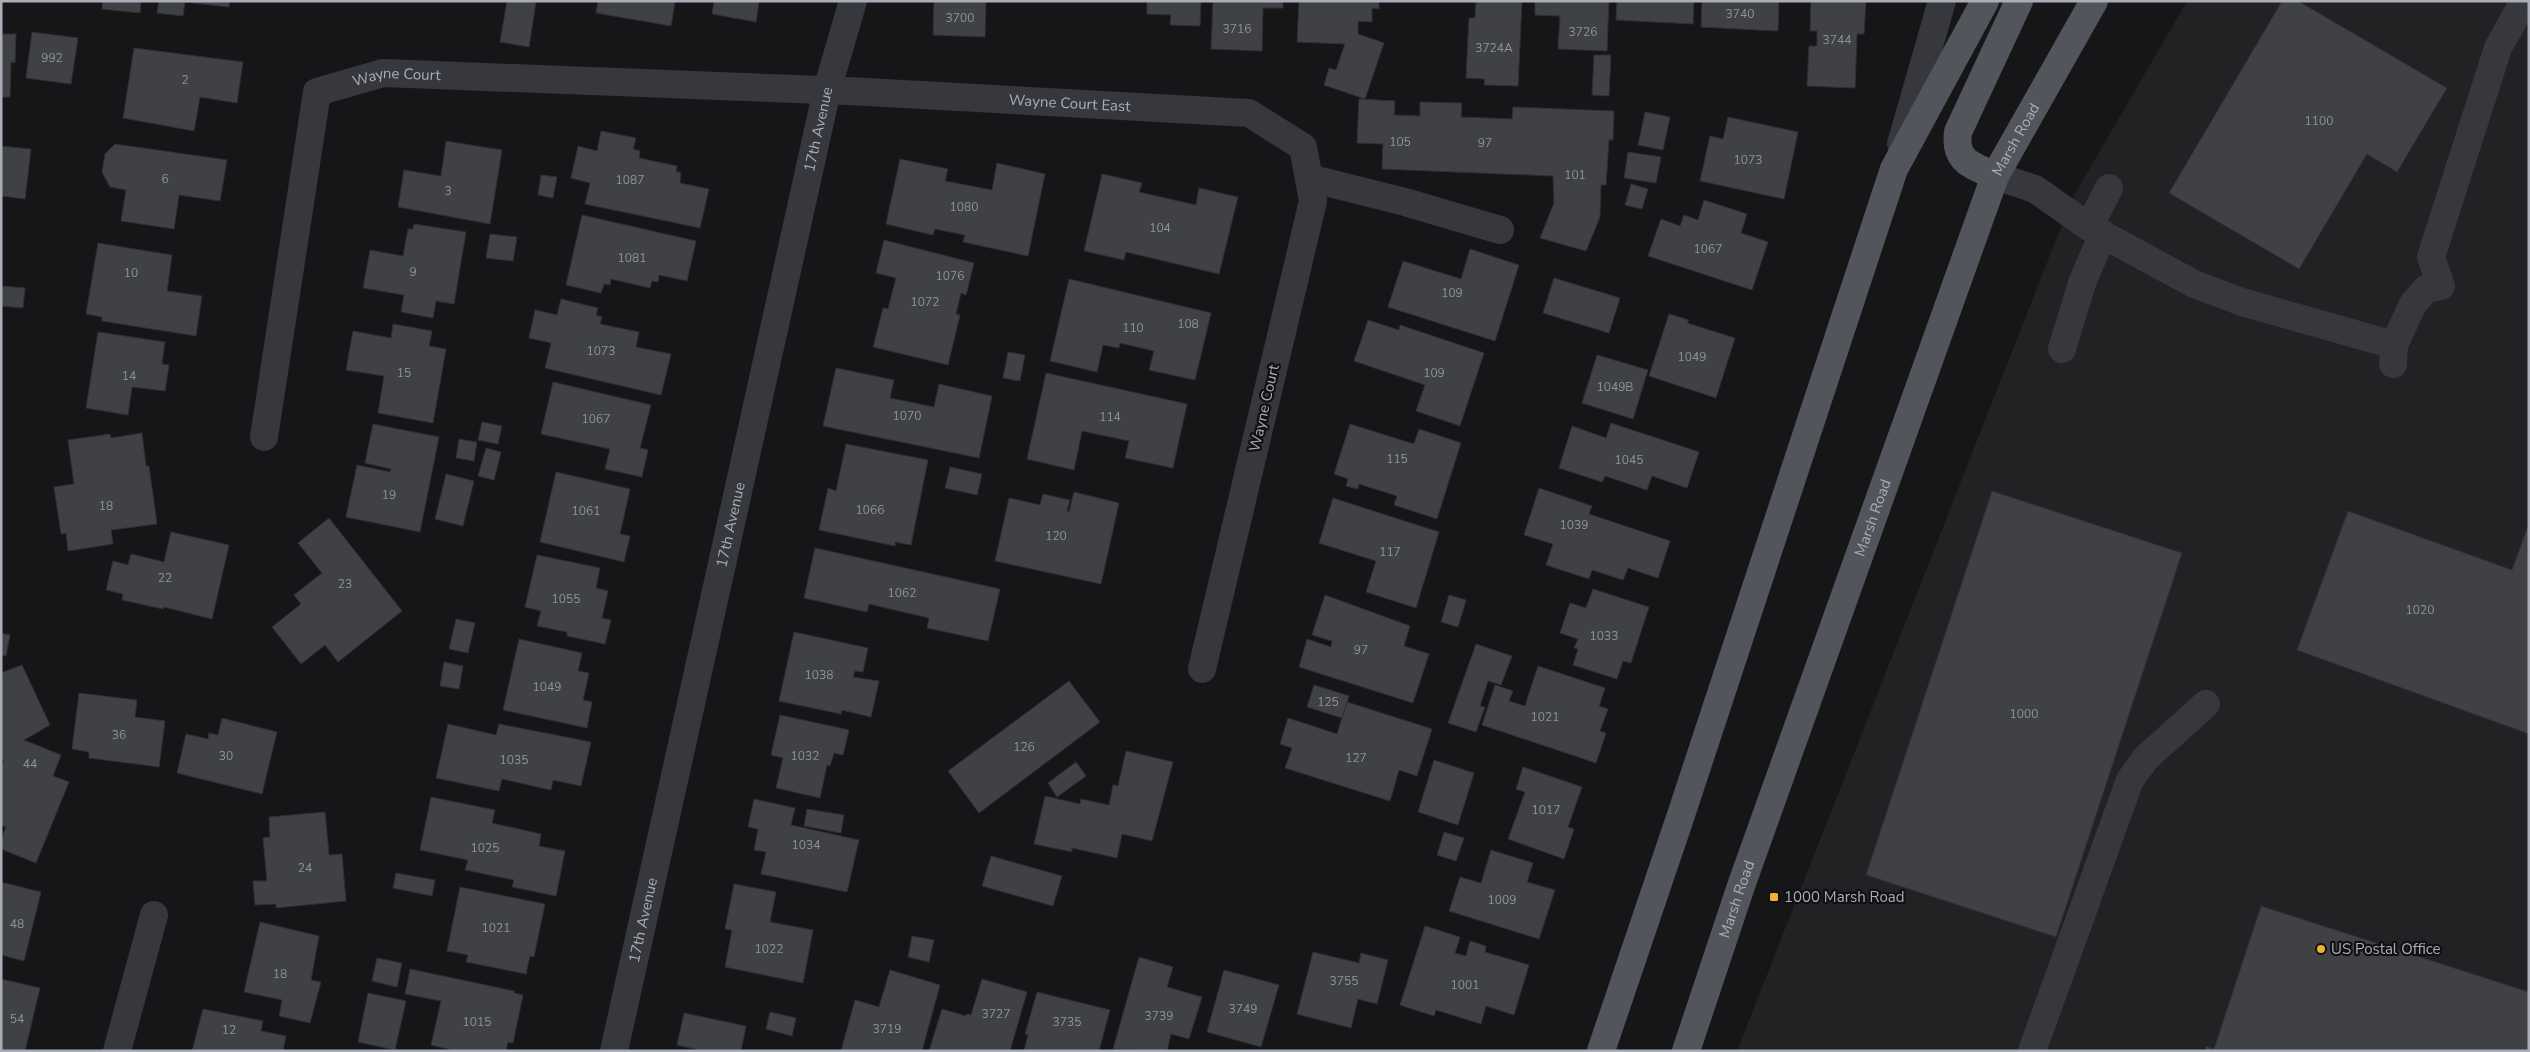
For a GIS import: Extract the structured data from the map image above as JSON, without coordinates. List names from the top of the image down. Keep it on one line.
{"streets":{"main road":["Marsh Road"],"street":["Wayne Court","Wayne Court East","17th Avenue"]},"crossings":[["Wayne Court","Wayne Court East"],["Wayne Court","17th Avenue"],["Wayne Court East","17th Avenue"]],"places":{"transit":["1000 Marsh Road"],"other":["US Postal Office"]},"house_numbers":["3740","3700","3716","3726","3744","3724A","992","2","1100","105","97","1073","101","6","1087","3","1080","104","1067","1081","9","10","1076","109","1072","108","110","1073","1049","15","109","14","1049B","1070","114","1067","115","1045","19","18","1066","1061","1039","120","117","22","23","1062","1055","1020","1033","97","1038","1049","125","1000","1021","36","126","30","1032","127","1035","44","1017","1034","1025","24","1009","48","1021","1022","18","3755","1001","3749","3727","3739","54","1015","3735","3719","12"]}
